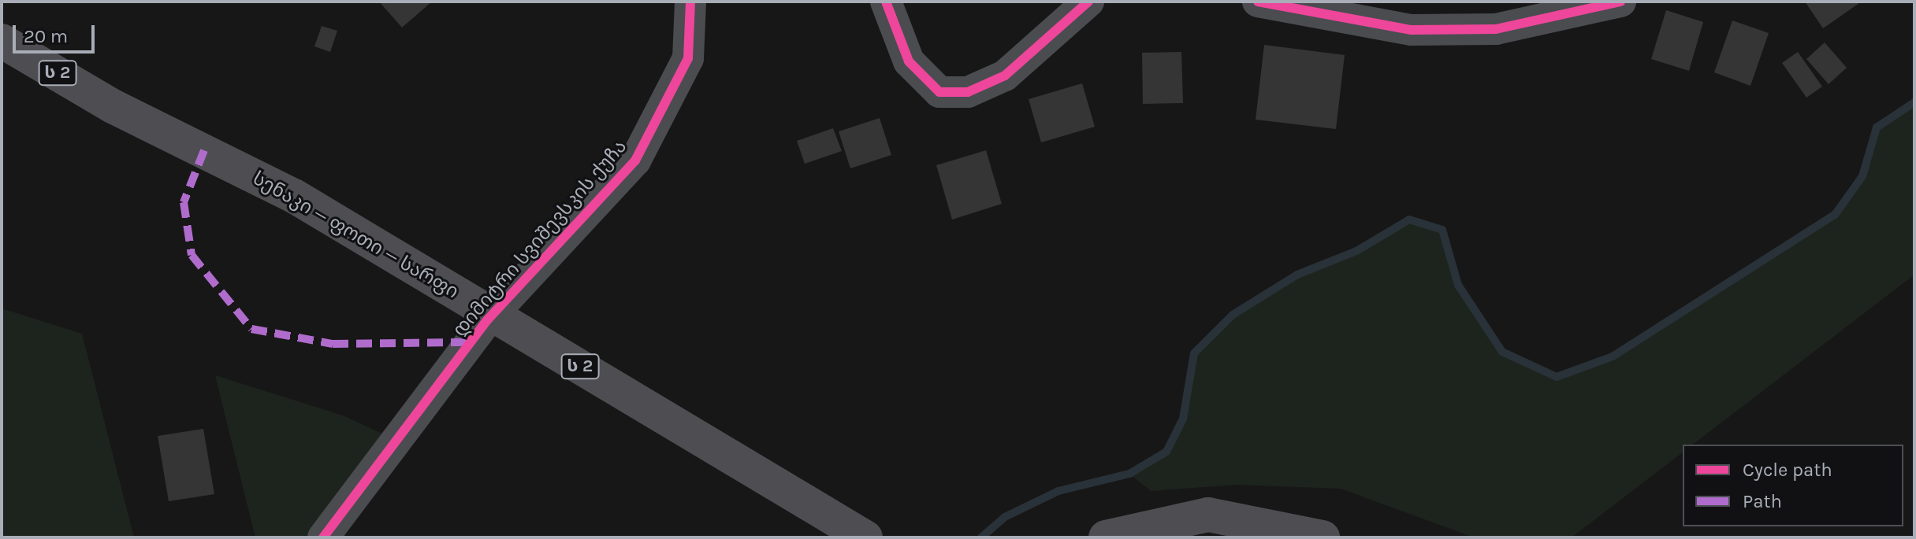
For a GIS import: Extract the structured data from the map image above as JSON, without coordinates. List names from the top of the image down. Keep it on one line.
{"streets":{"highway":["ს 2","სენაკი — ფოთი — სარფი"],"street":["დიმიტრი სვიშევსკის ქუჩა"]},"legend":["Cycle path","Path"],"scale_bar":"20 m"}
